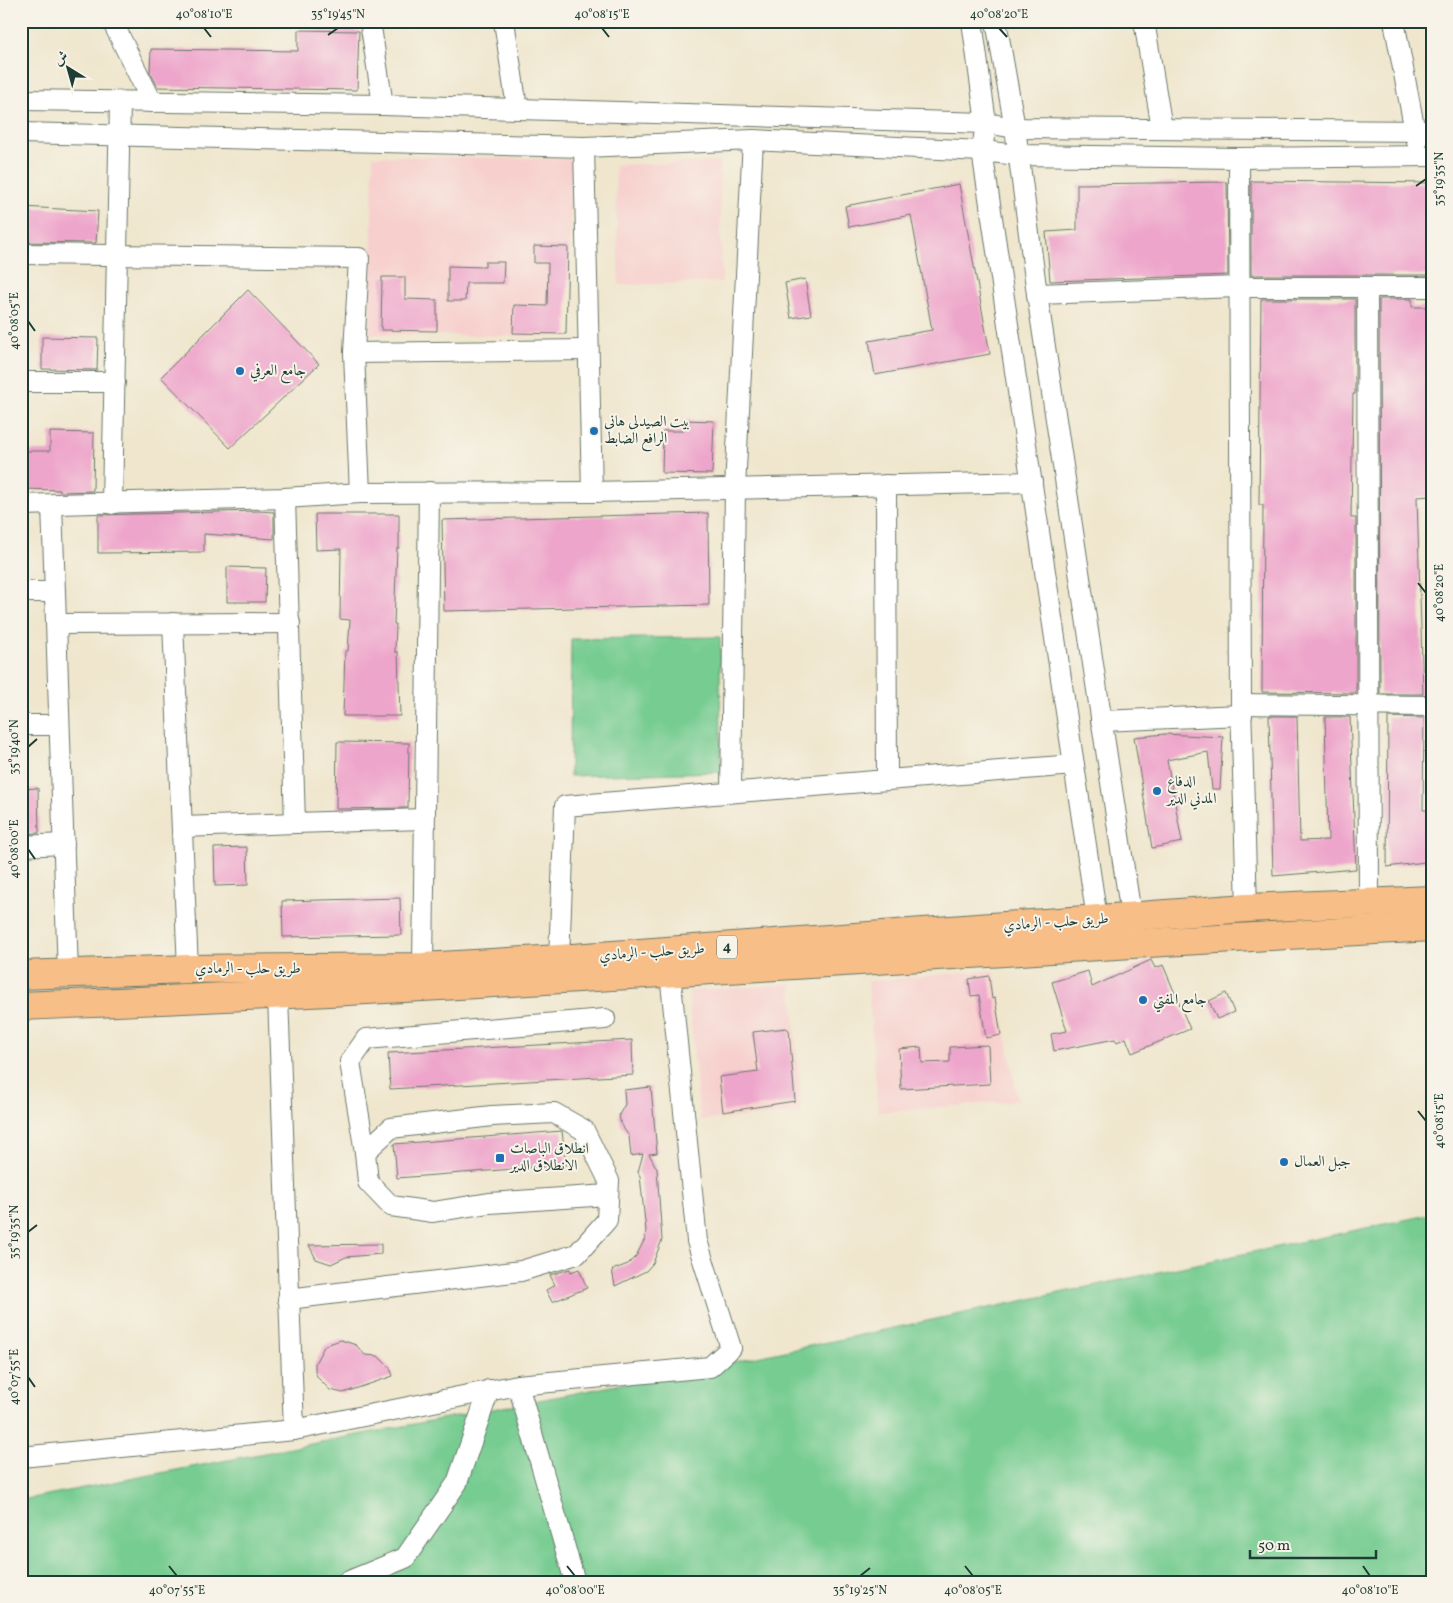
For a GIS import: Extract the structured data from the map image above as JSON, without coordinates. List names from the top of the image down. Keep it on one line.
{"streets":{"highway":["طريق حلب - الرمادي","4"]},"places":{"other":["جامع العرفي","بيت الصيدلي هاني الرافع الضابط","الدفاع المدني الدير","جامع المفتي","جبل العمال"],"transit":["انطلاق الباصات الانطلاق الدير"]},"scale_bar":"50 m","north":"top left","coordinates":["40°08'10\"E","35°19'45\"N","40°08'15\"E","40°08'20\"E","35°19'35\"N","40°08'05\"E","35°19'40\"N","40°08'00\"E","40°07'55\"E","35°19'25\"N"]}
